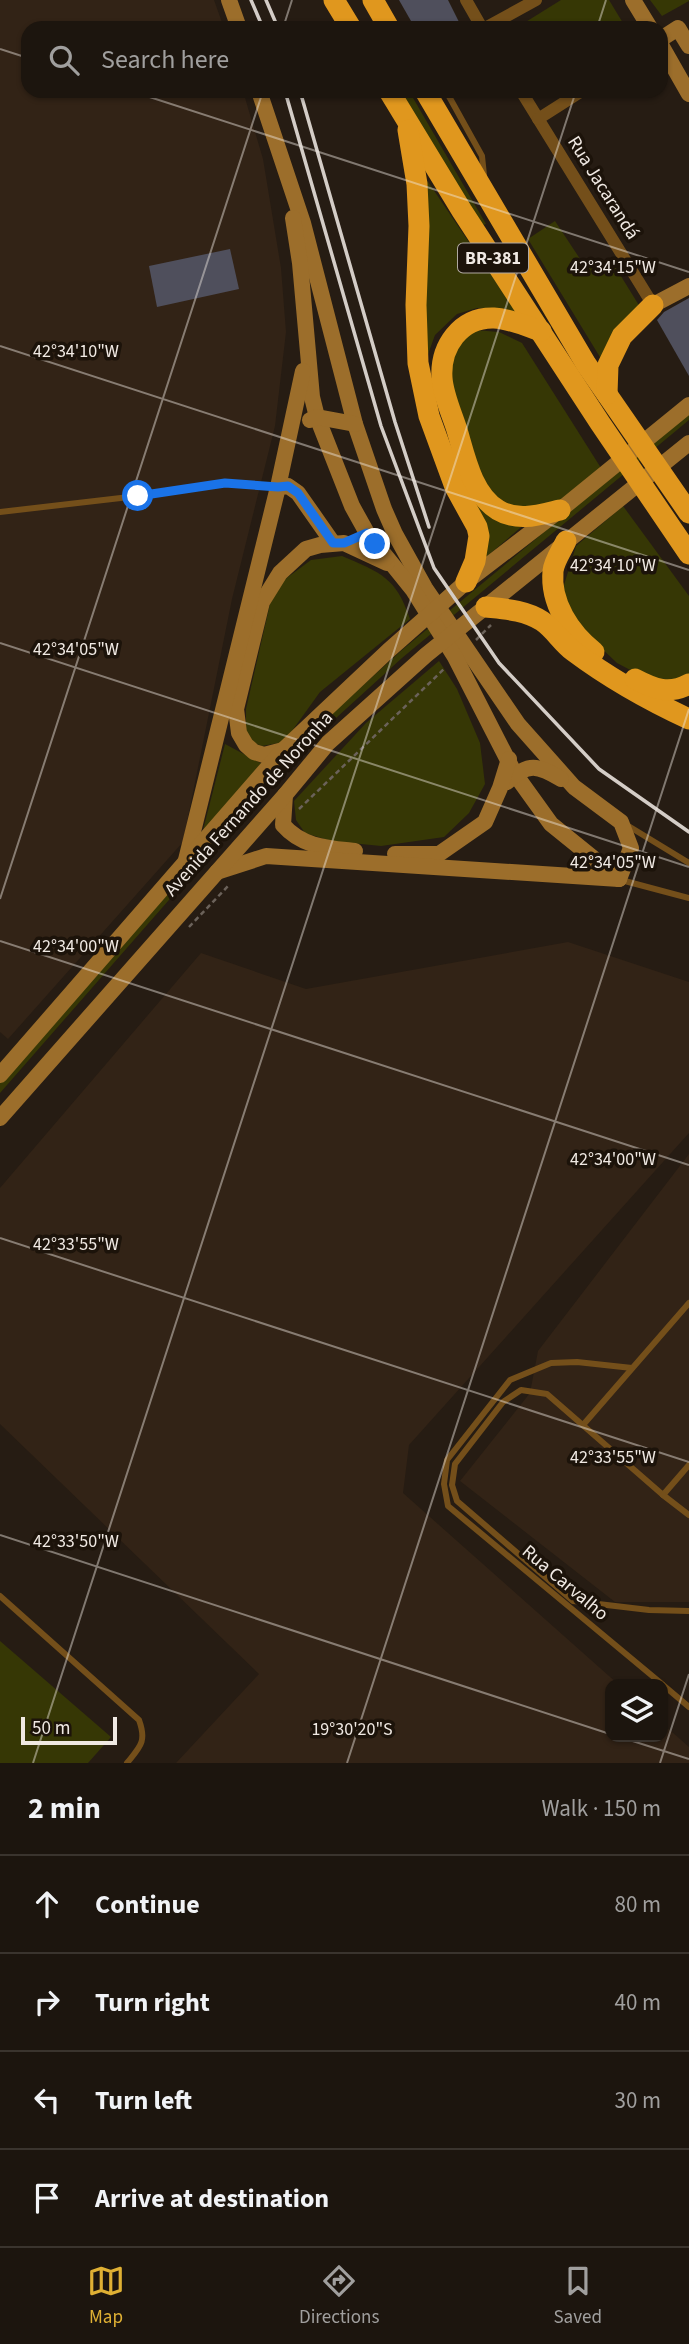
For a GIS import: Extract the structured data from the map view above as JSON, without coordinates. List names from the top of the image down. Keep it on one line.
{"streets":{"highway":["BR-381"],"main road":["Avenida Fernando de Noronha"],"street":["Rua Jacarandá"],"lane":["Rua Carvalho"]},"scale_bar":"50 m","page":{"search":"Search here","scale":"50 m","heading":["2 min","Walk · 150 m"],"list":[["Continue","80 m"],["Turn right","40 m"],["Turn left","30 m"],"Arrive at destination"],"nav":["Map","Directions","Saved"]},"coordinates":["42°34'15\"W","42°34'10\"W","42°34'05\"W","42°34'00\"W","42°33'55\"W","42°33'50\"W","19°30'20\"S"]}
